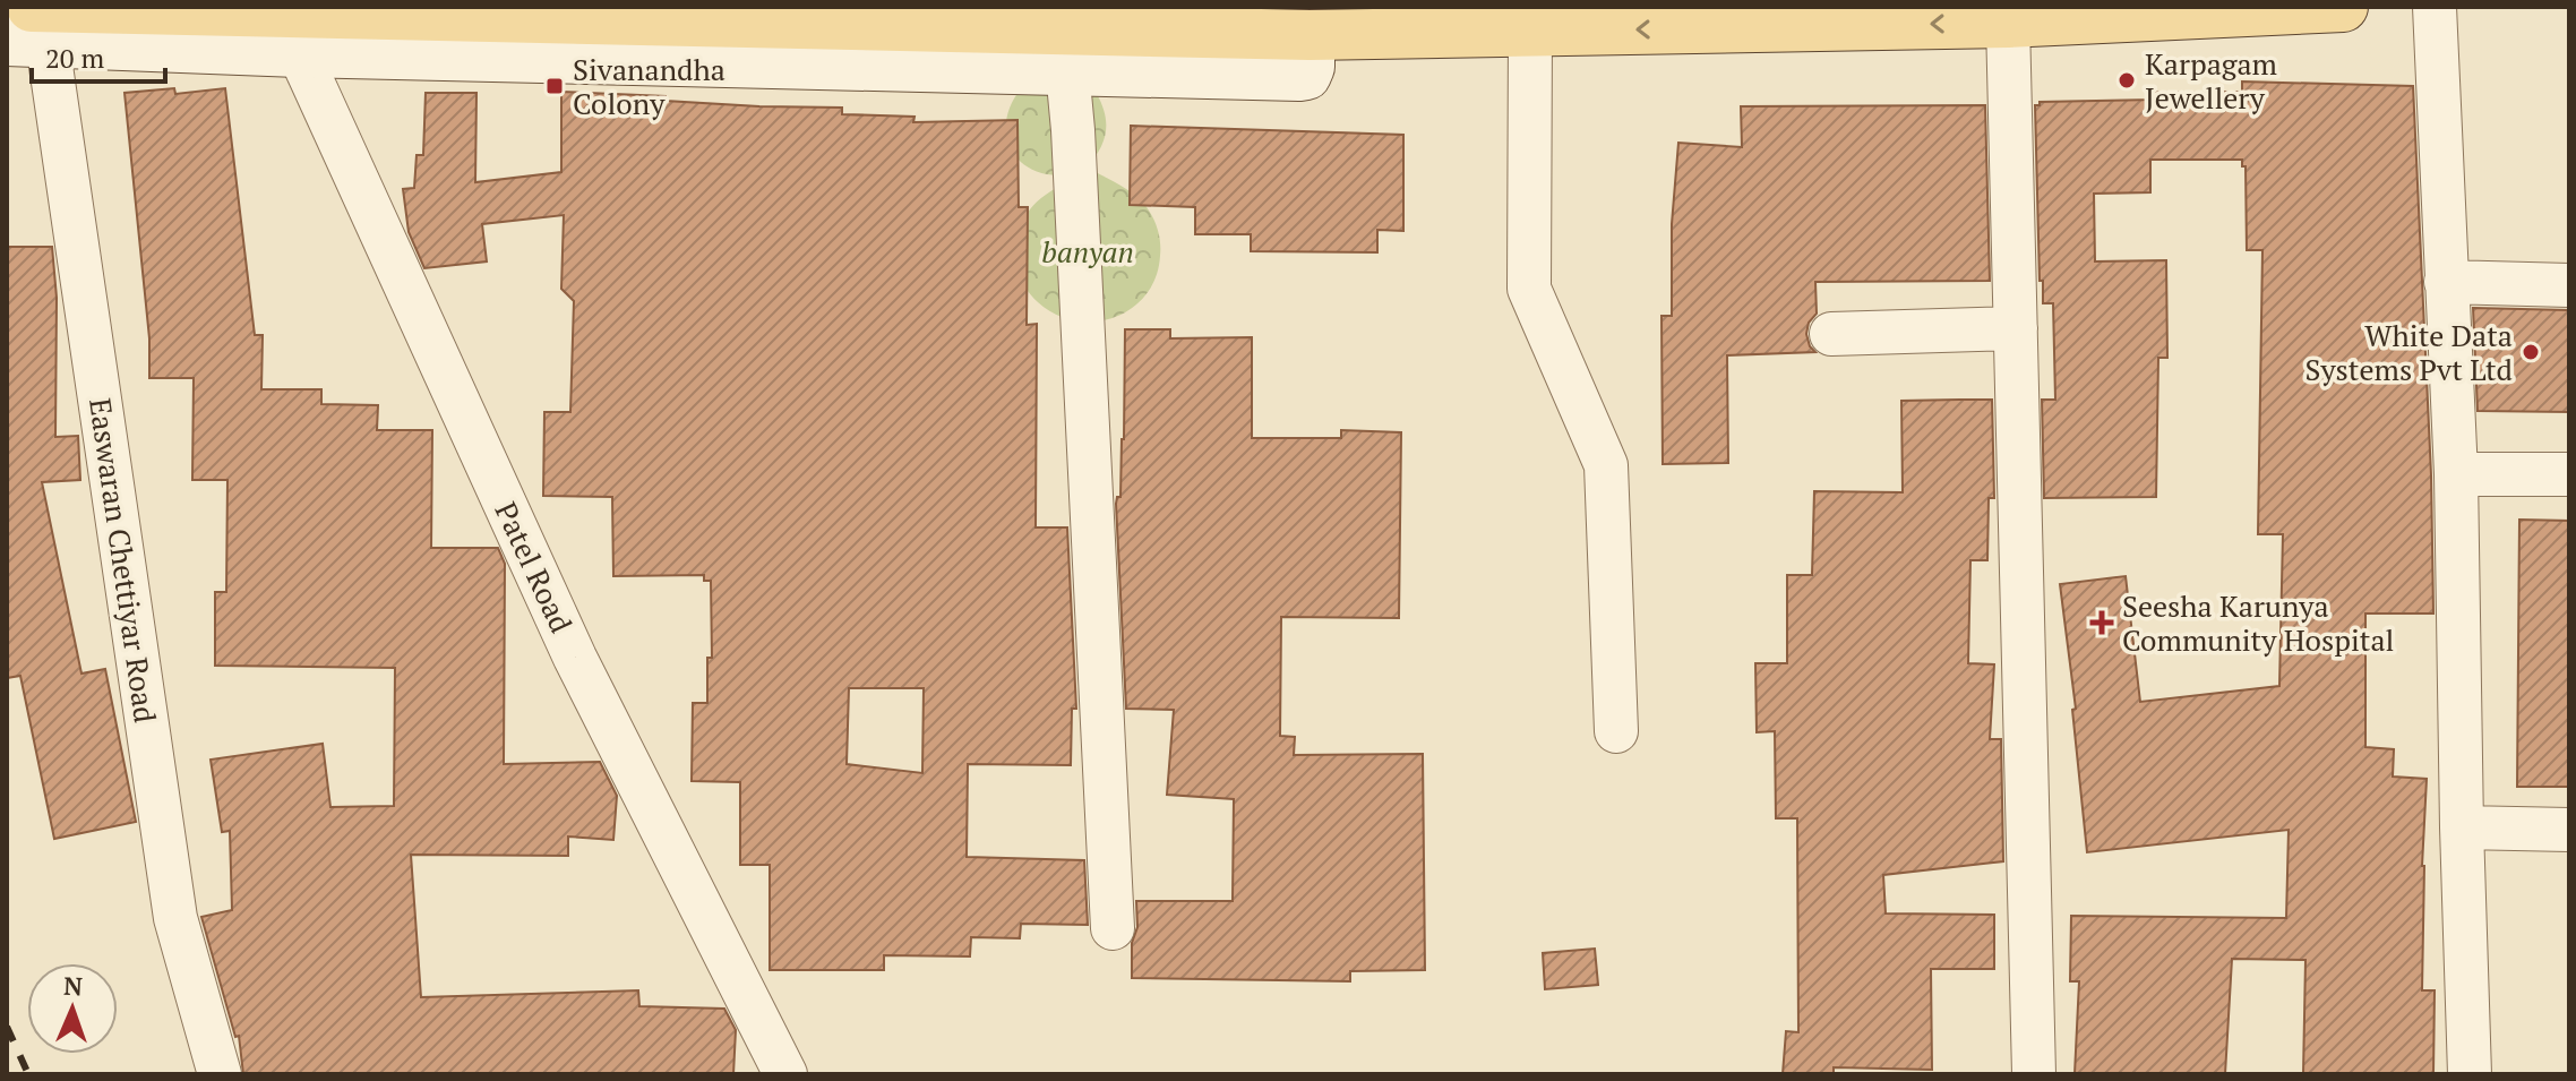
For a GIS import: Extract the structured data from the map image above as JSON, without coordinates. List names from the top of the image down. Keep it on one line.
{"streets":{"street":["Easwaran Chettiyar Road","Patel Road"]},"parks":["banyan"],"places":{"other":["Karpagam Jewellery","White Data Systems Pvt Ltd"],"transit":["Sivanandha Colony"],"health":["Seesha Karunya Community Hospital"]},"scale_bar":"20 m","north":"top"}
